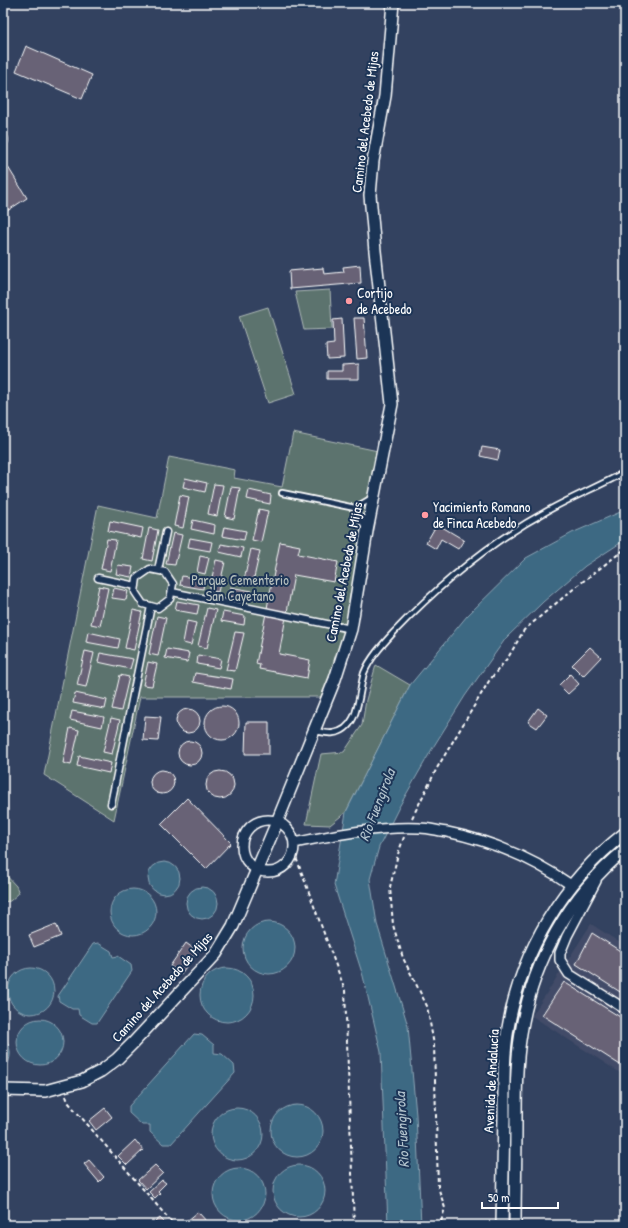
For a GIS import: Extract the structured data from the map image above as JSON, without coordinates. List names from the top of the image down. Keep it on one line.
{"streets":{"street":["Camino del Acebedo de Mijas","Avenida de Andalucía"]},"water":["Rio Fuengirola"],"parks":["Parque Cementerio San Cayetano"],"places":["Cortijo de Acebedo","Yacimiento Romano de Finca Acebedo"],"scale_bar":"50 m"}
